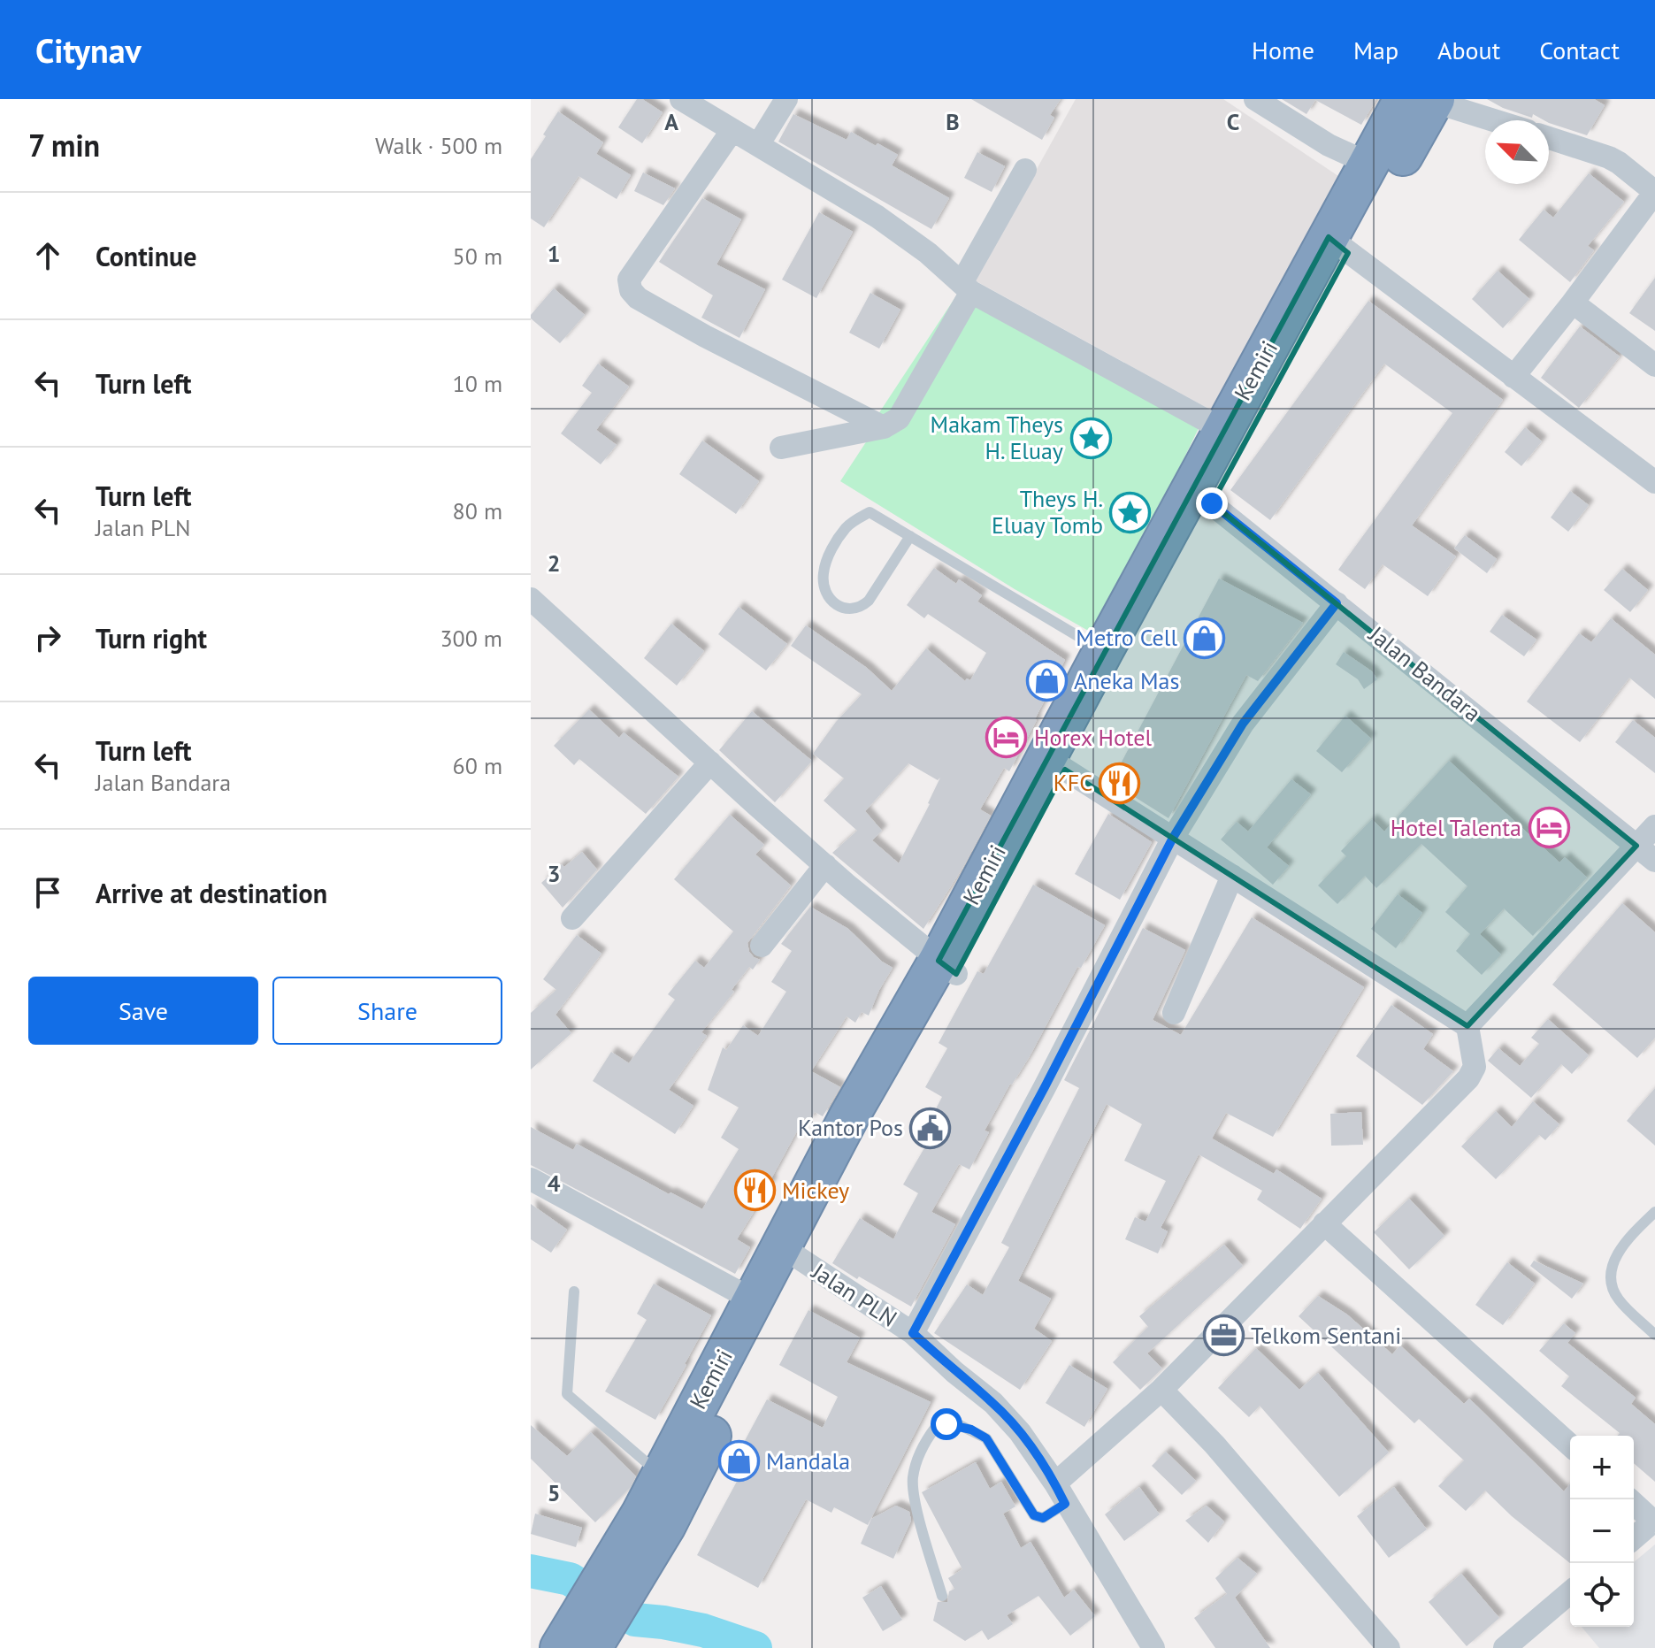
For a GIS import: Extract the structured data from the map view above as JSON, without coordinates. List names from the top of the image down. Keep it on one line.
{"streets":{"highway":["Kemiri"],"street":["Jalan Bandara","Jalan PLN"]},"crossings":[["Kemiri","Jalan Bandara"],["Kemiri","Jalan PLN"]],"places":{"place":["Makam Theys H. Eluay","Theys H. Eluay Tomb"],"shop":["Metro Cell","Aneka Mas","Mandala"],"hotel":["Horex Hotel","Hotel Talenta"],"restaurant":["KFC","Mickey"],"public building":["Kantor Pos"],"office":["Telkom Sentani"]},"north":"top left","page":{"header":"Citynav","nav":["Home","Map","About","Contact"],"heading":["7 min","Walk · 500 m"],"list":[["Continue","50 m"],["Turn left","10 m"],["Turn left","Jalan PLN","80 m"],["Turn right","300 m"],["Turn left","Jalan Bandara","60 m"],"Arrive at destination"],"buttons":["Save","Share"],"map_buttons":["+","−"]},"grid":{"columns":["A","B","C"],"rows":["1","2","3","4","5"]}}
